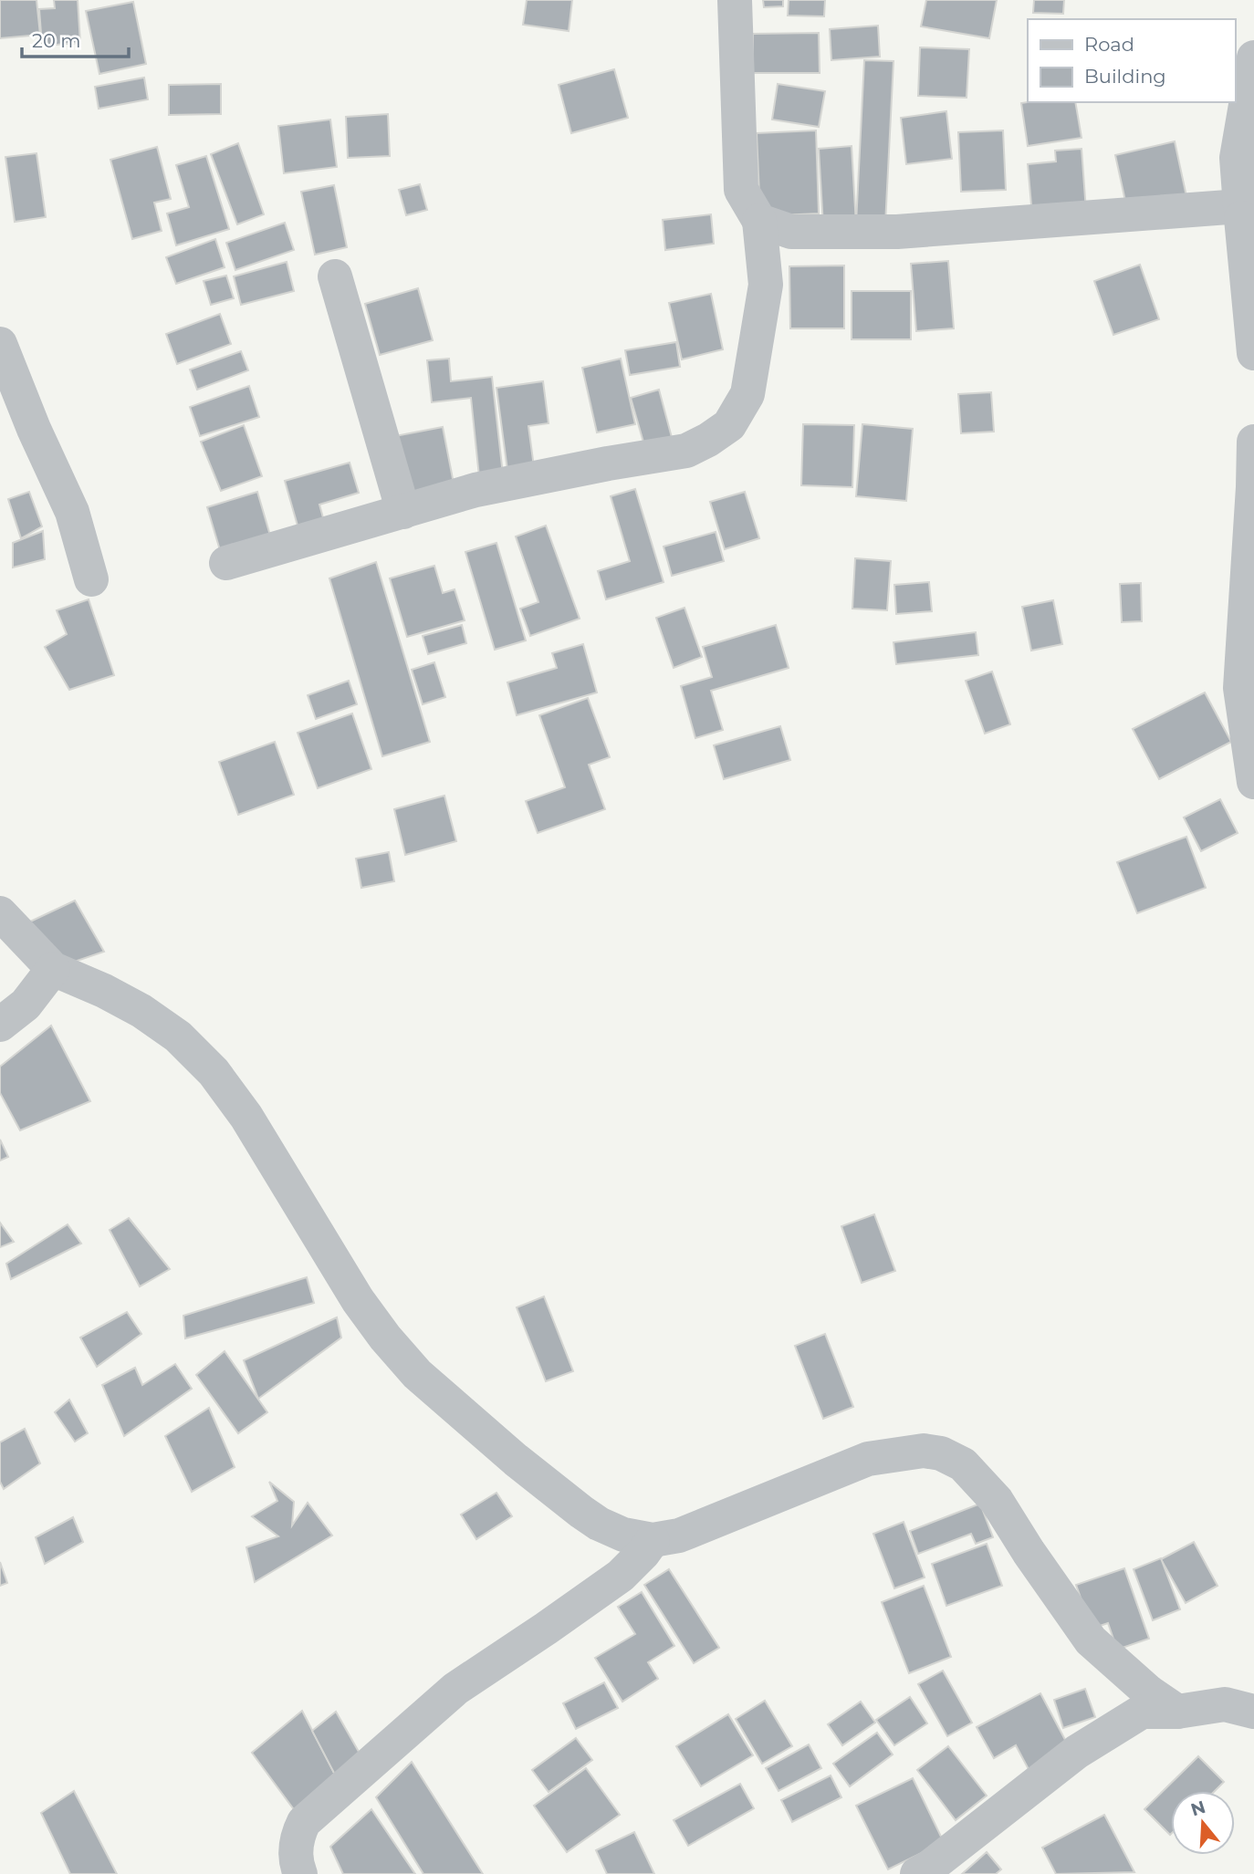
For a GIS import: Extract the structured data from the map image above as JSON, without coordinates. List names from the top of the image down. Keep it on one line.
{"legend":["Road","Building"],"scale_bar":"20 m","north":"top"}
